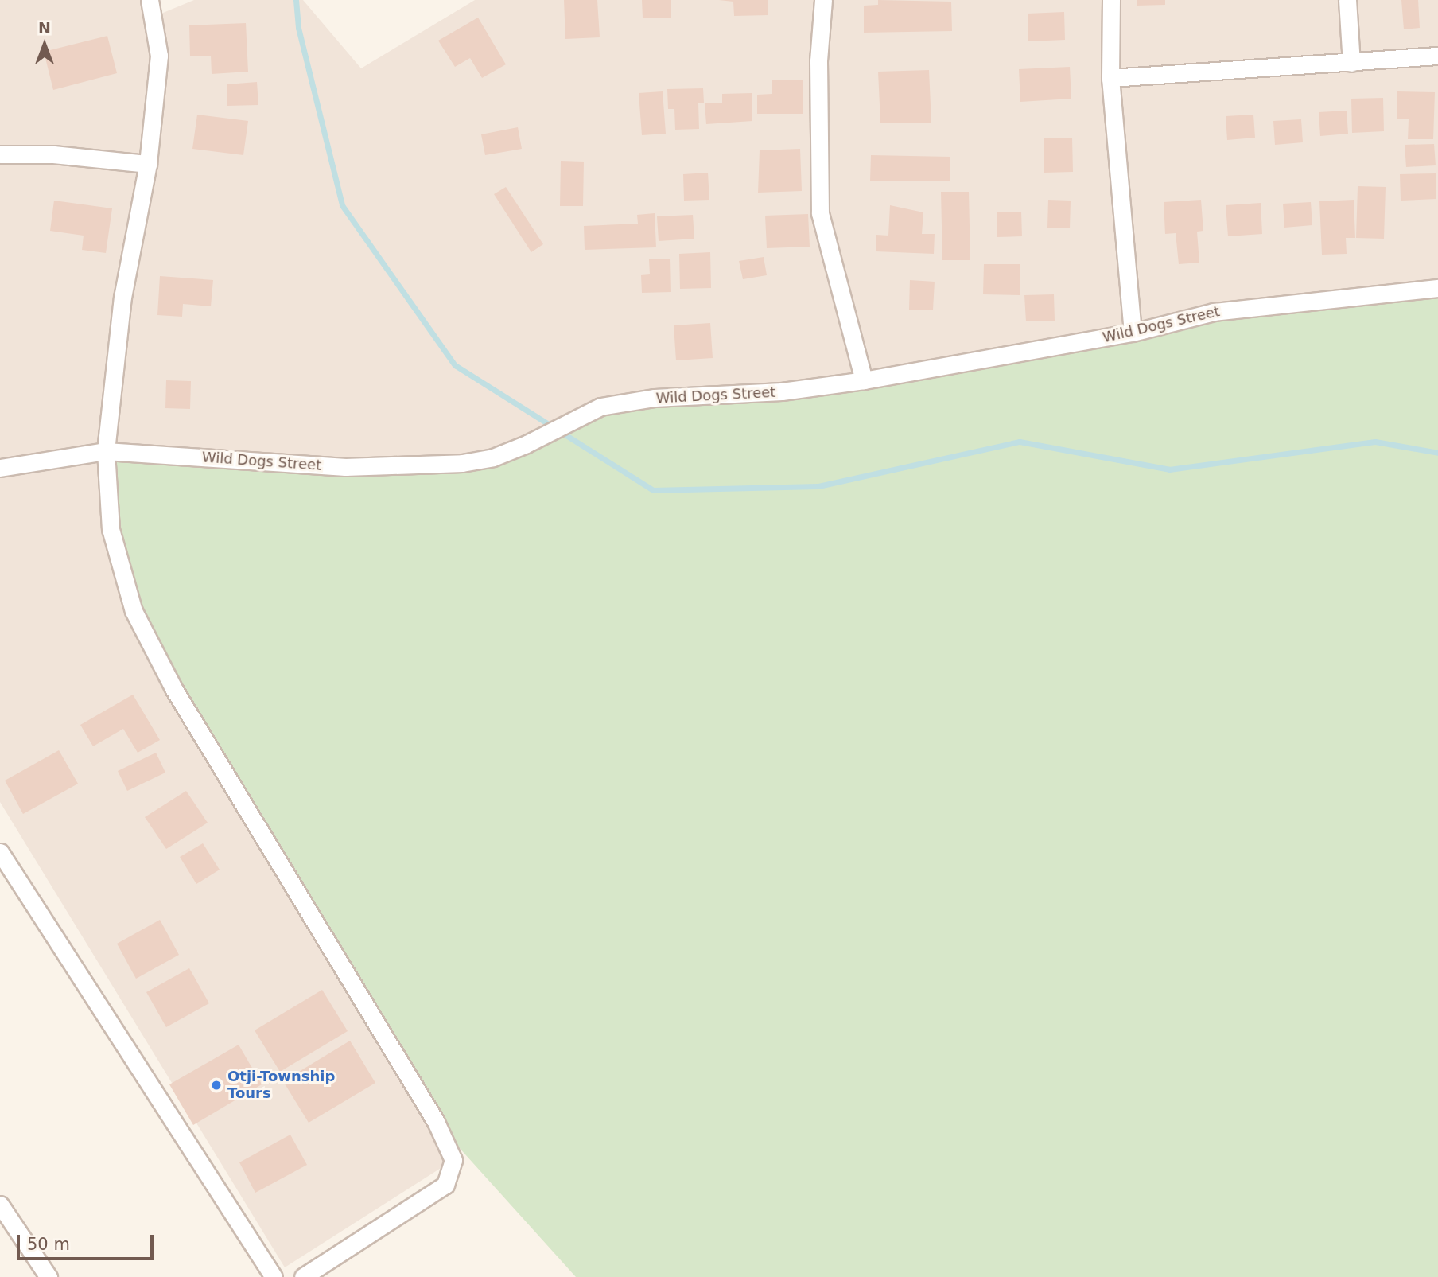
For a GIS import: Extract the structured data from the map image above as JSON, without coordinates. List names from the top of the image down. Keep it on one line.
{"streets":{"street":["Wild Dogs Street"]},"places":["Otji-Township Tours"],"scale_bar":"50 m","north":"top"}
